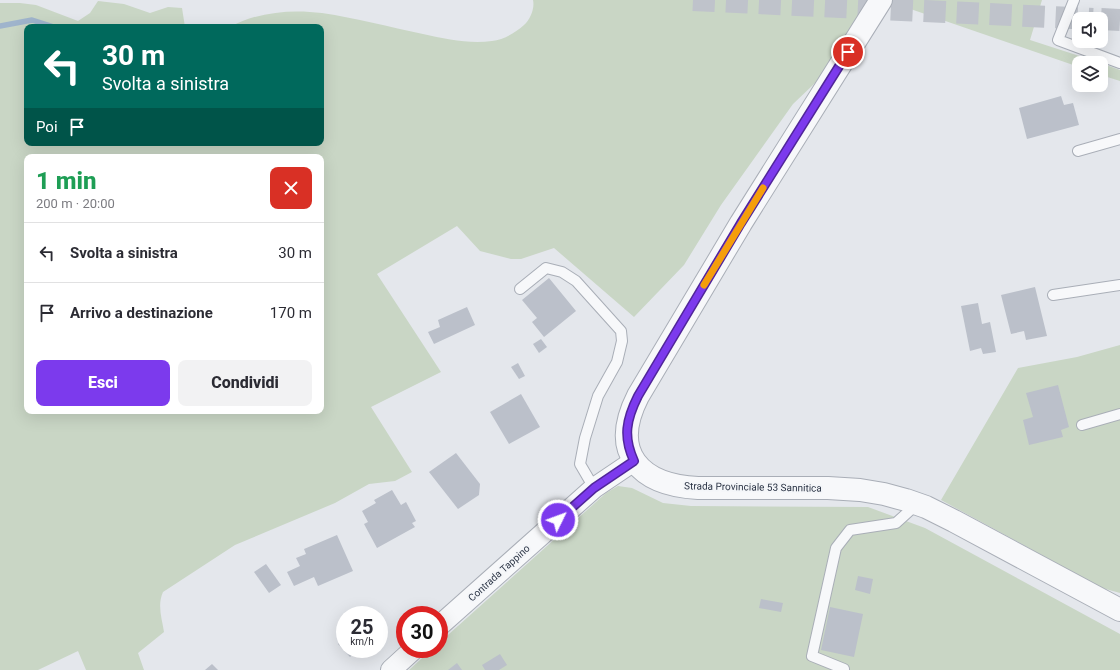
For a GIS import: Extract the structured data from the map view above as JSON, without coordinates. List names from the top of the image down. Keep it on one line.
{"streets":{"street":["Strada Provinciale 53 Sannitica","Contrada Tappino"]},"crossings":[["Strada Provinciale 53 Sannitica","Contrada Tappino"]],"page":{"turn":["30 m","Svolta a sinistra"],"then":"Poi","heading":["1 min","200 m · 20:00"],"list":[{"name":"Svolta a sinistra","value":"30 m"},{"name":"Arrivo a destinazione","value":"170 m"}],"buttons":["Esci","Condividi"],"speed":"25 km/h","limit":"30"}}
